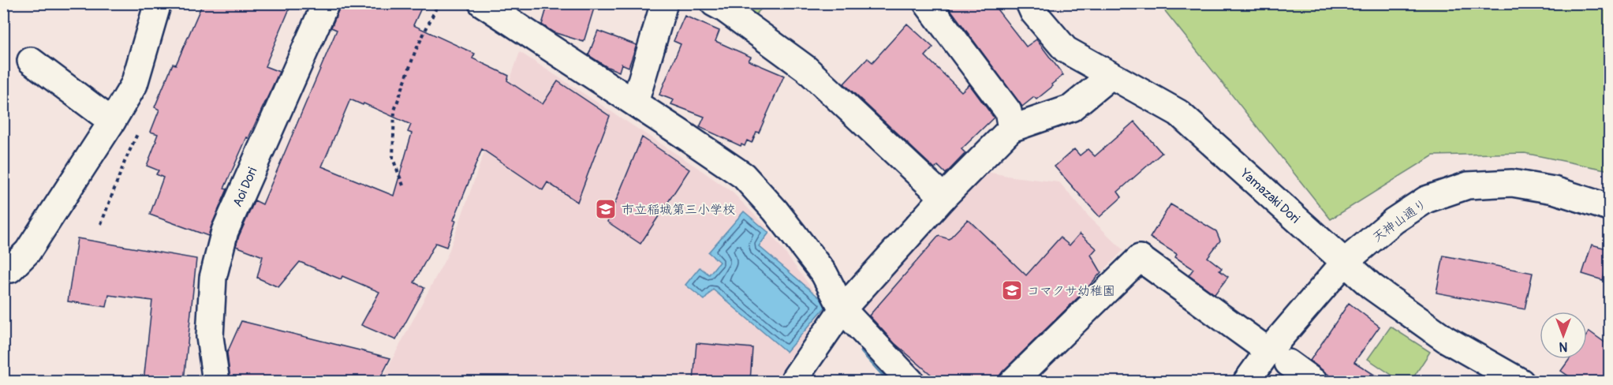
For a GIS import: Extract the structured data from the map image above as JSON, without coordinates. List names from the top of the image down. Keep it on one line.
{"streets":{"street":["Aoi Dori","Yamazaki Dori","天神山通り"]},"crossings":[["Yamazaki Dori","天神山通り"]],"places":{"school or university":["市立稲城第三小学校","コマクサ幼稚園"]},"north":"bottom"}
